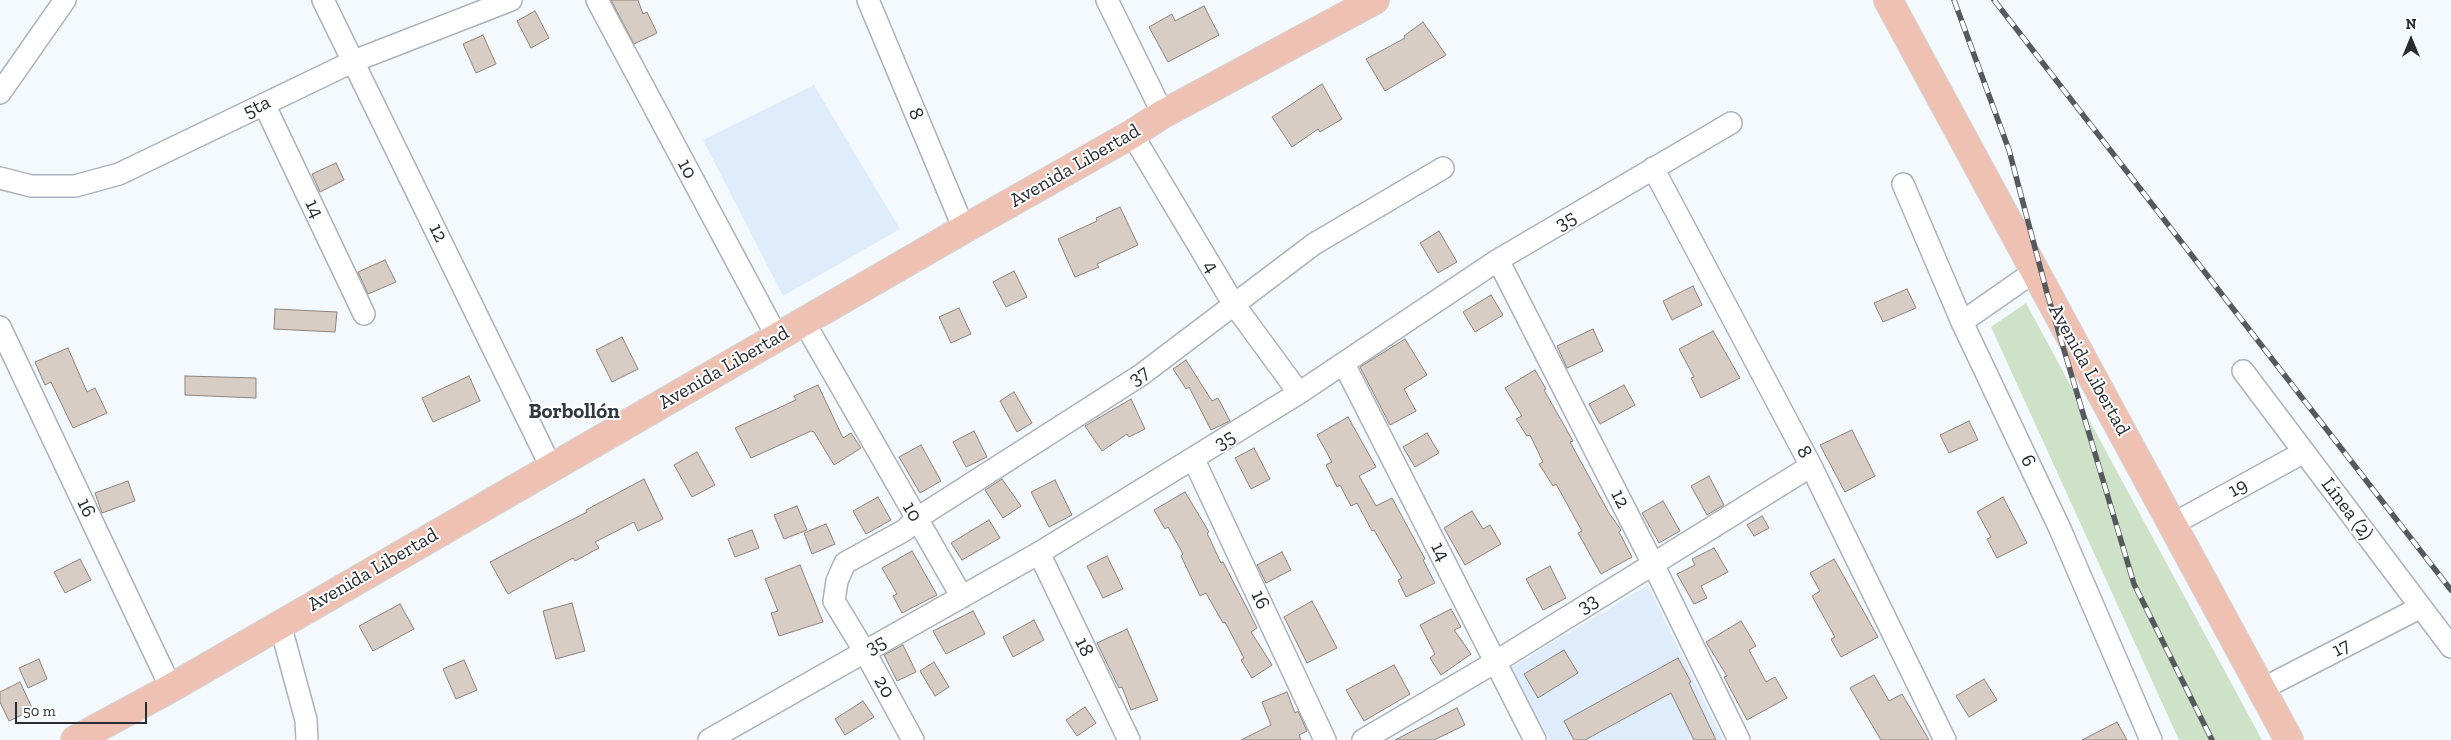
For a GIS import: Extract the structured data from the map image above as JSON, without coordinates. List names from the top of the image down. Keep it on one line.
{"streets":{"main road":["Avenida Libertad"],"street":["5ta","8","10","14","35","12","4","37","6","19","16","Línea (2)","33","18","17","20"]},"crossings":[["5ta","14"],["5ta","12"],["8","Avenida Libertad"],["8","35"],["8","33"],["Avenida Libertad","10"],["Avenida Libertad","12"],["Avenida Libertad","4"],["Avenida Libertad","19"],["Avenida Libertad","16"],["Avenida Libertad","17"],["10","35"],["10","37"],["14","35"],["14","33"],["35","12"],["35","4"],["35","16"],["35","18"],["35","20"],["12","33"],["4","37"],["37","20"],["19","Línea (2)"],["Línea (2)","17"]],"districts":["Borbollón"],"scale_bar":"50 m","north":"top"}
